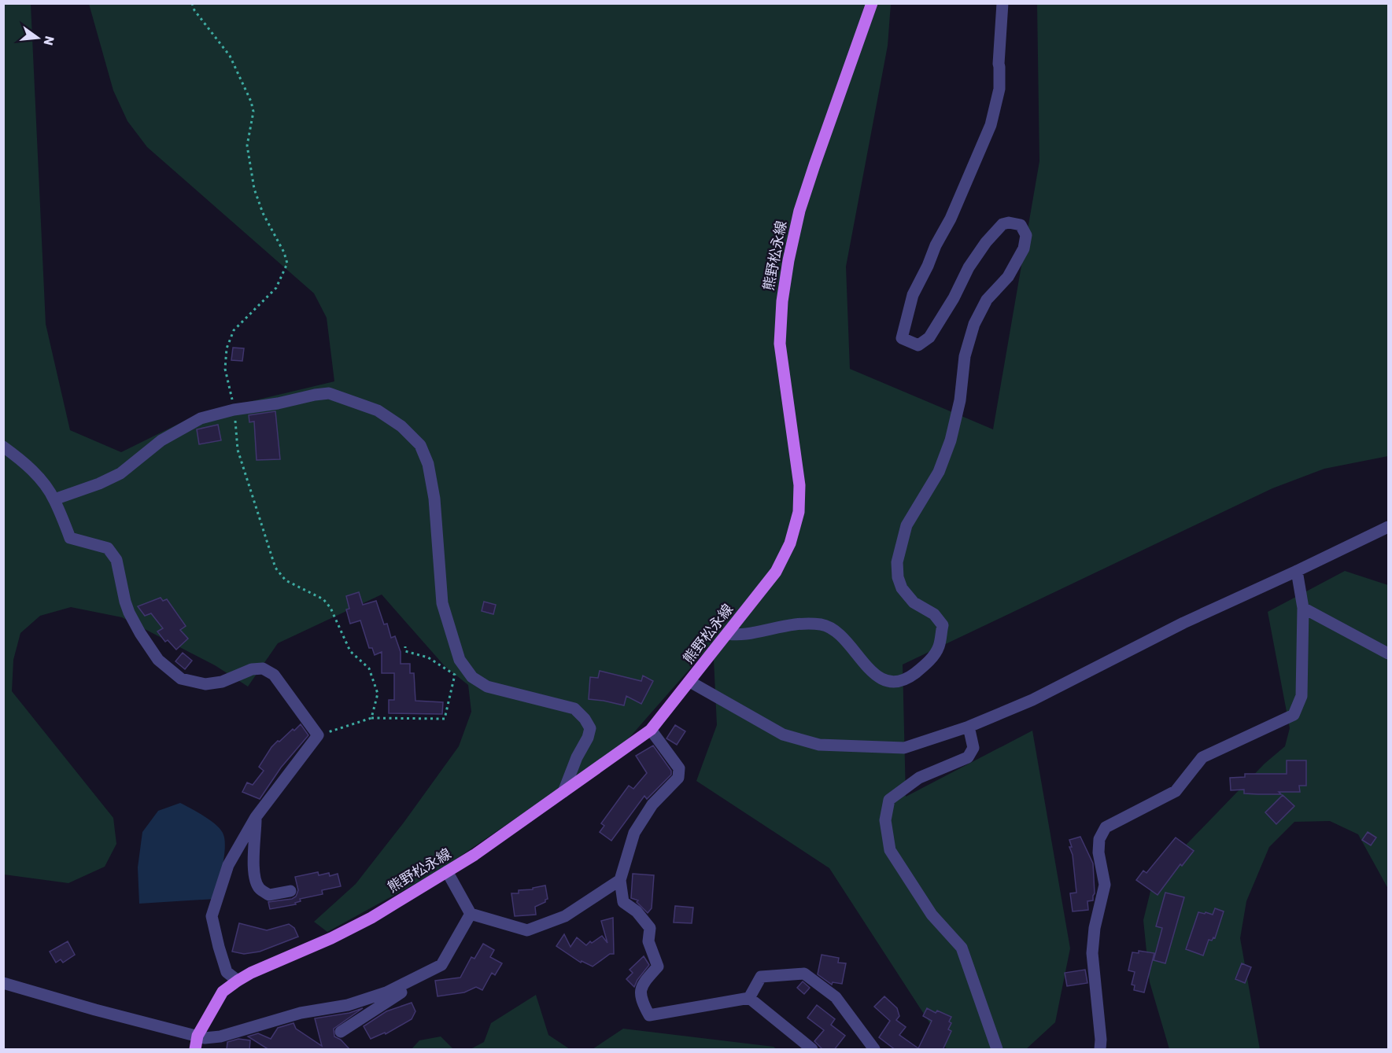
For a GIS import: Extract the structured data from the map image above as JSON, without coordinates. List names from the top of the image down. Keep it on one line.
{"streets":{"main road":["熊野松永線"]},"north":"right"}
